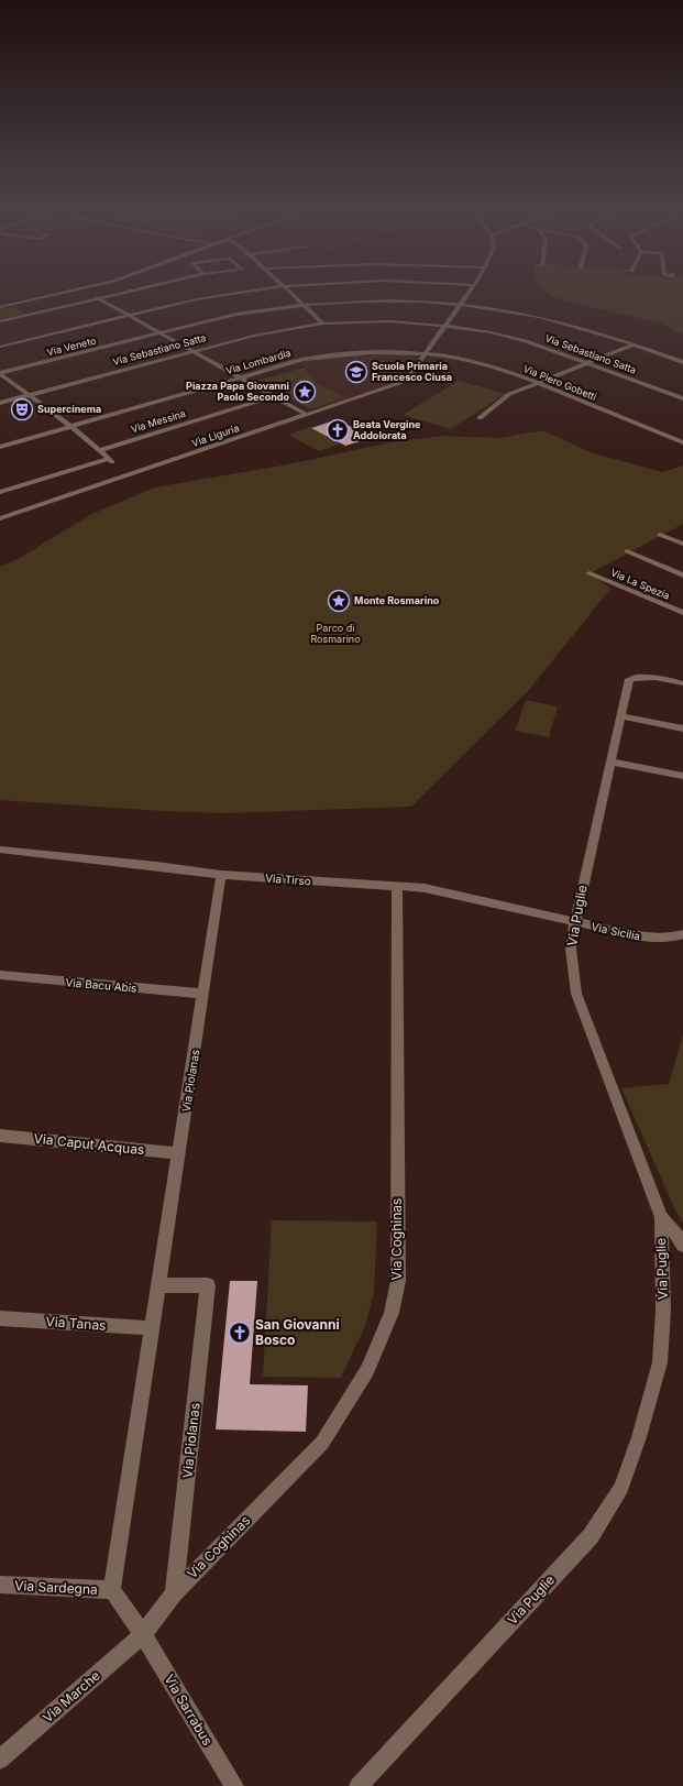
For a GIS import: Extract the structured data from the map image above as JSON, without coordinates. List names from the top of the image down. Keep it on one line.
{"streets":{"street":["Via Veneto","Via Sebastiano Satta","Via Lombardia","Via Piero Gobetti","Via Messina","Via Liguria","Via La Spezia","Via Tirso","Via Puglie","Via Sicilia","Via Bacu Abis","Via Piolanas","Via Caput Acquas","Via Coghinas","Via Tanas","Via Sardegna","Via Marche","Via Sarrabus"]},"crossings":[["Via Veneto","Via Liguria"],["Via Sebastiano Satta","Via Liguria"],["Via Lombardia","Via Piero Gobetti"],["Via Lombardia","Via Liguria"],["Via Piero Gobetti","Via Liguria"],["Via Tirso","Via Puglie"],["Via Tirso","Via Sicilia"],["Via Tirso","Via Piolanas"],["Via Tirso","Via Coghinas"],["Via Puglie","Via Sicilia"],["Via Bacu Abis","Via Piolanas"],["Via Piolanas","Via Caput Acquas"],["Via Piolanas","Via Coghinas"],["Via Piolanas","Via Tanas"],["Via Piolanas","Via Sardegna"],["Via Coghinas","Via Sardegna"],["Via Coghinas","Via Marche"],["Via Coghinas","Via Sarrabus"],["Via Sardegna","Via Marche"],["Via Sardegna","Via Sarrabus"],["Via Marche","Via Sarrabus"]],"parks":["Parco di Rosmarino"],"places":{"school or university":["Scuola Primaria Francesco Ciusa"],"place":["Piazza Papa Giovanni Paolo Secondo","Monte Rosmarino"],"theatre":["Supercinema"],"church":["Beata Vergine Addolorata","San Giovanni Bosco"]}}
